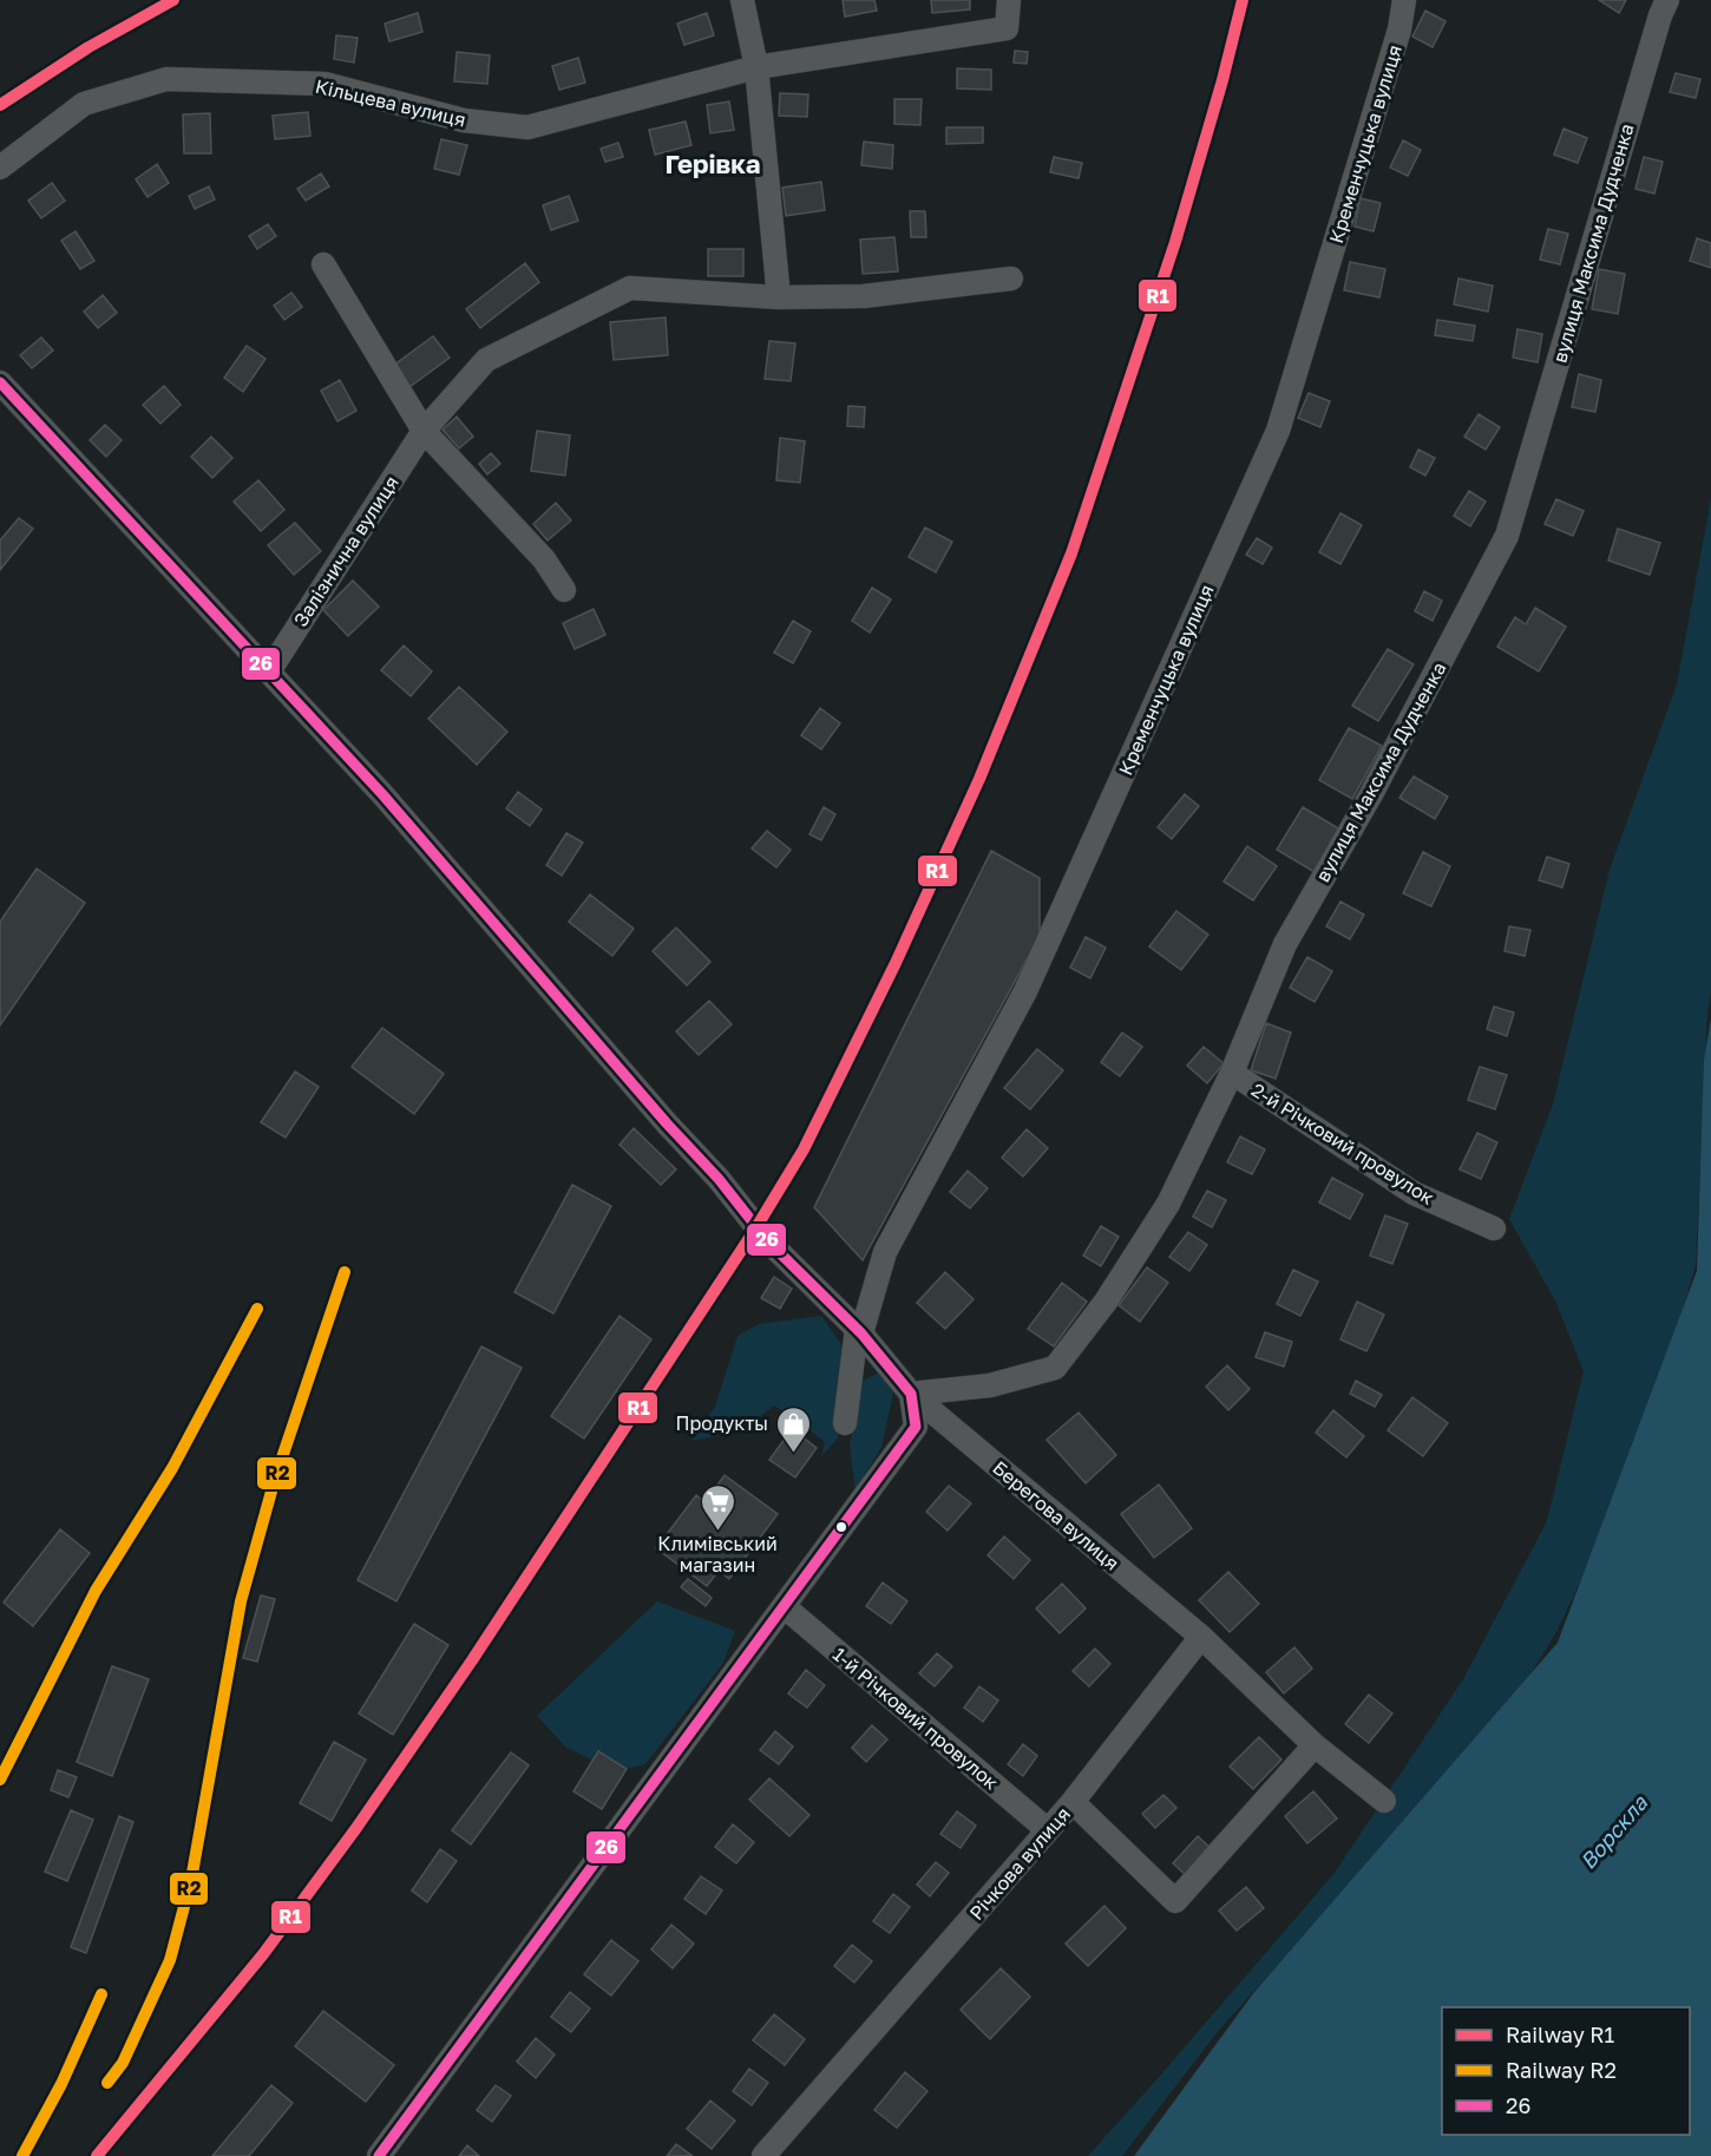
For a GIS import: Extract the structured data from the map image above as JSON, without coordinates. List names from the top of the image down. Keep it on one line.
{"streets":{"street":["Кільцева вулиця","Кременчуцька вулиця","вулиця Максима Дудченка","Залізнична вулиця","2-й Річковий провулок","Берегова вулиця","1-й Річковий провулок","Річкова вулиця"]},"crossings":[["Кременчуцька вулиця","Берегова вулиця"],["вулиця Максима Дудченка","2-й Річковий провулок"],["вулиця Максима Дудченка","Берегова вулиця"],["Залізнична вулиця","Берегова вулиця"],["Берегова вулиця","Річкова вулиця"],["1-й Річковий провулок","Річкова вулиця"]],"districts":["Герівка"],"water":["Ворскла"],"places":{"shop":["Продукты"],"supermarket":["Климівський магазин"]},"lines":["rail line R1","transit line 26","rail line R2"],"legend":["Railway R1","Railway R2","26"]}
